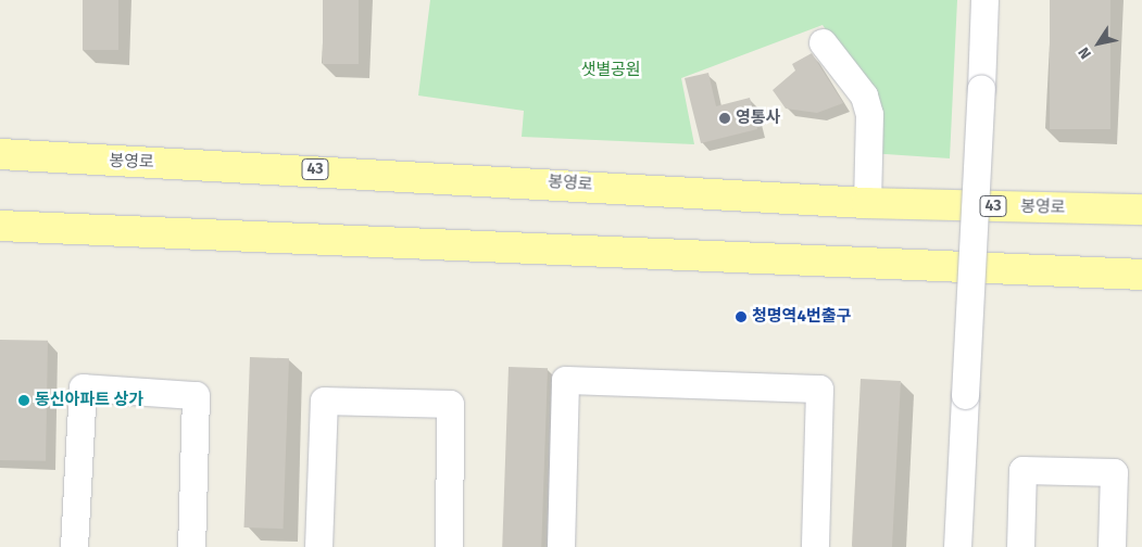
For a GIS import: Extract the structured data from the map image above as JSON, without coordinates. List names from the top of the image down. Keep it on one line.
{"streets":{"main road":["봉영로","43"]},"parks":["샛별공원"],"places":["영통사","청명역4번출구","동신아파트 상가"],"north":"bottom left"}
